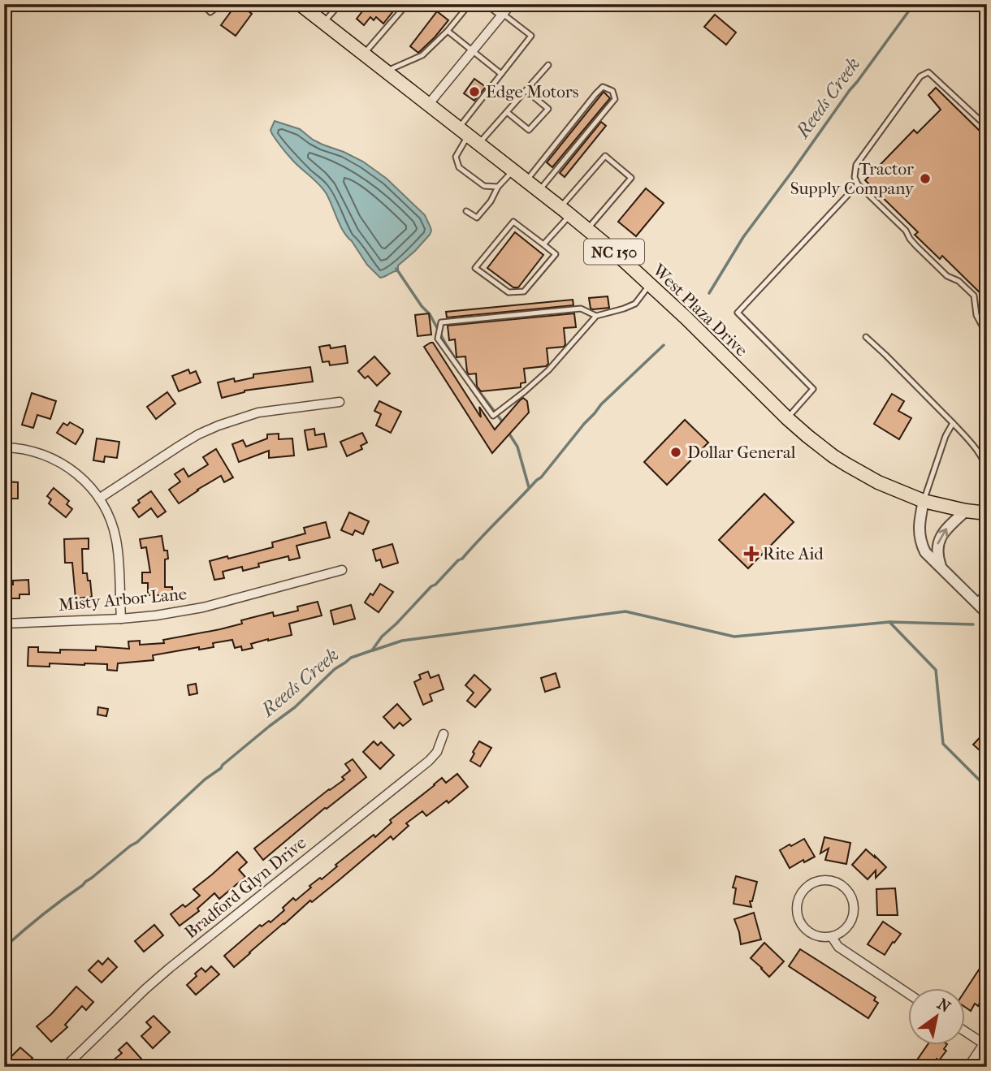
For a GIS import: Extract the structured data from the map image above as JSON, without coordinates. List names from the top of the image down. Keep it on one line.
{"streets":{"main road":["NC 150","West Plaza Drive"],"street":["Misty Arbor Lane","Bradford Glyn Drive"]},"crossings":[["NC 150","West Plaza Drive"]],"water":["Reeds Creek"],"places":{"other":["Edge Motors","Tractor Supply Company","Dollar General"],"health":["Rite Aid"]},"north":"top right"}
